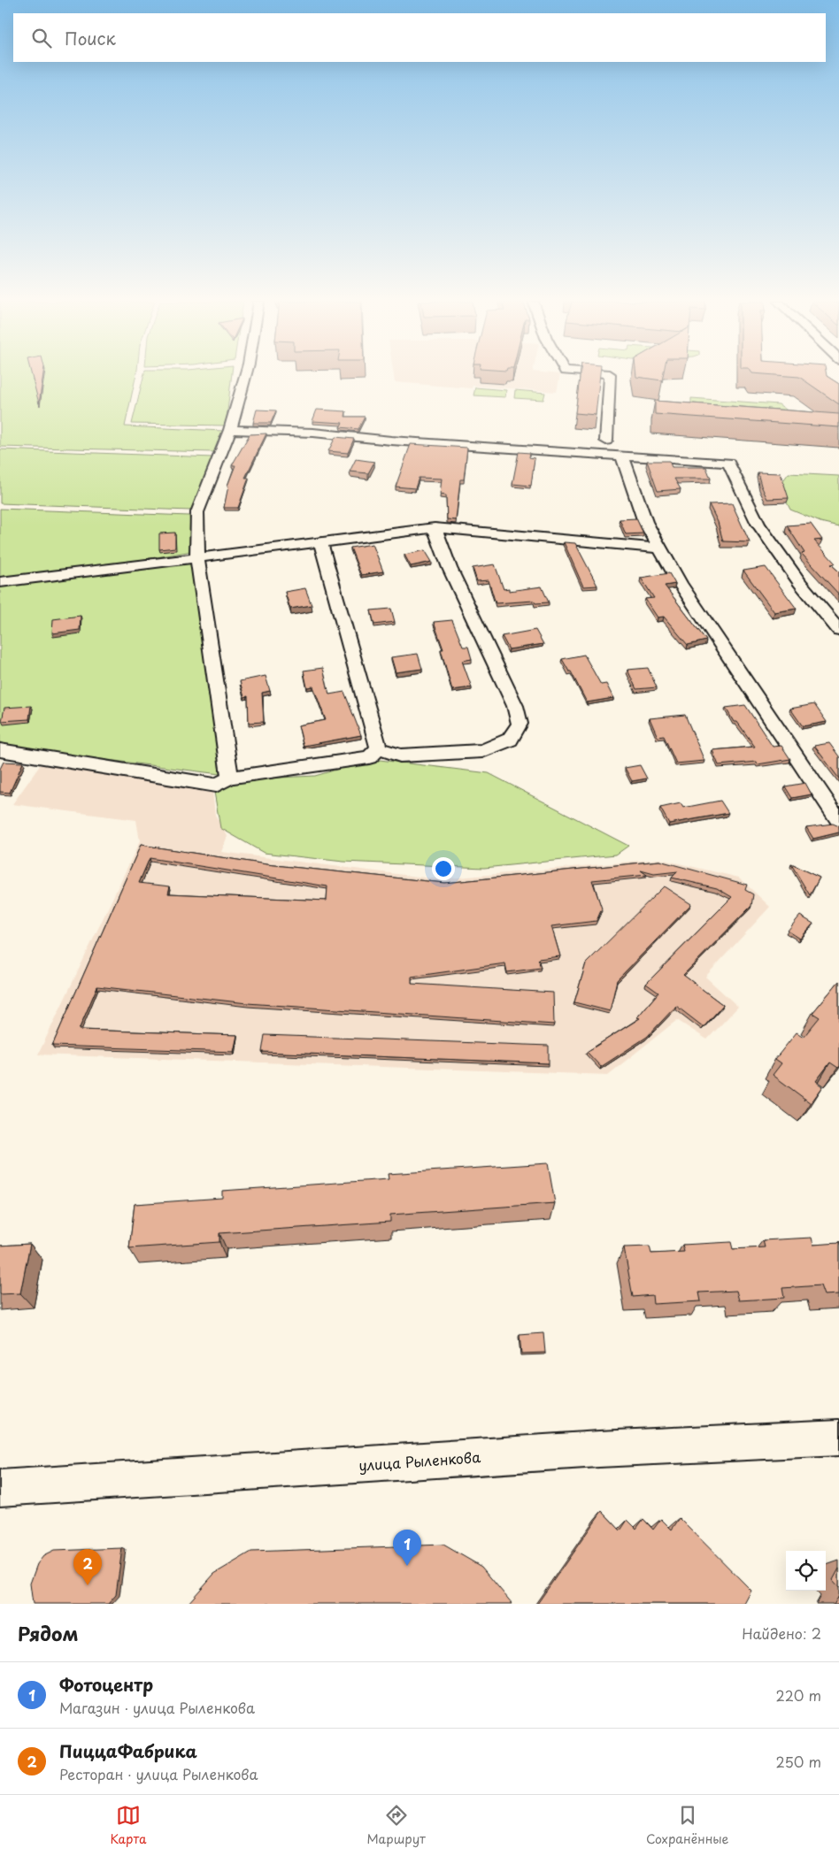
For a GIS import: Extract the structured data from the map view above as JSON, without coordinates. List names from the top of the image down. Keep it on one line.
{"streets":{"street":["улица Рыленкова"]},"page":{"search":"Поиск","pins":["1","2"],"heading":["Рядом","Найдено: 2"],"list":[{"mark":"1","name":"Фотоцентр","note":"Магазин · улица Рыленкова","value":"220 m"},{"mark":"2","name":"ПиццаФабрика","note":"Ресторан · улица Рыленкова","value":"250 m"}],"nav":["Карта","Маршрут","Сохранённые"]}}
